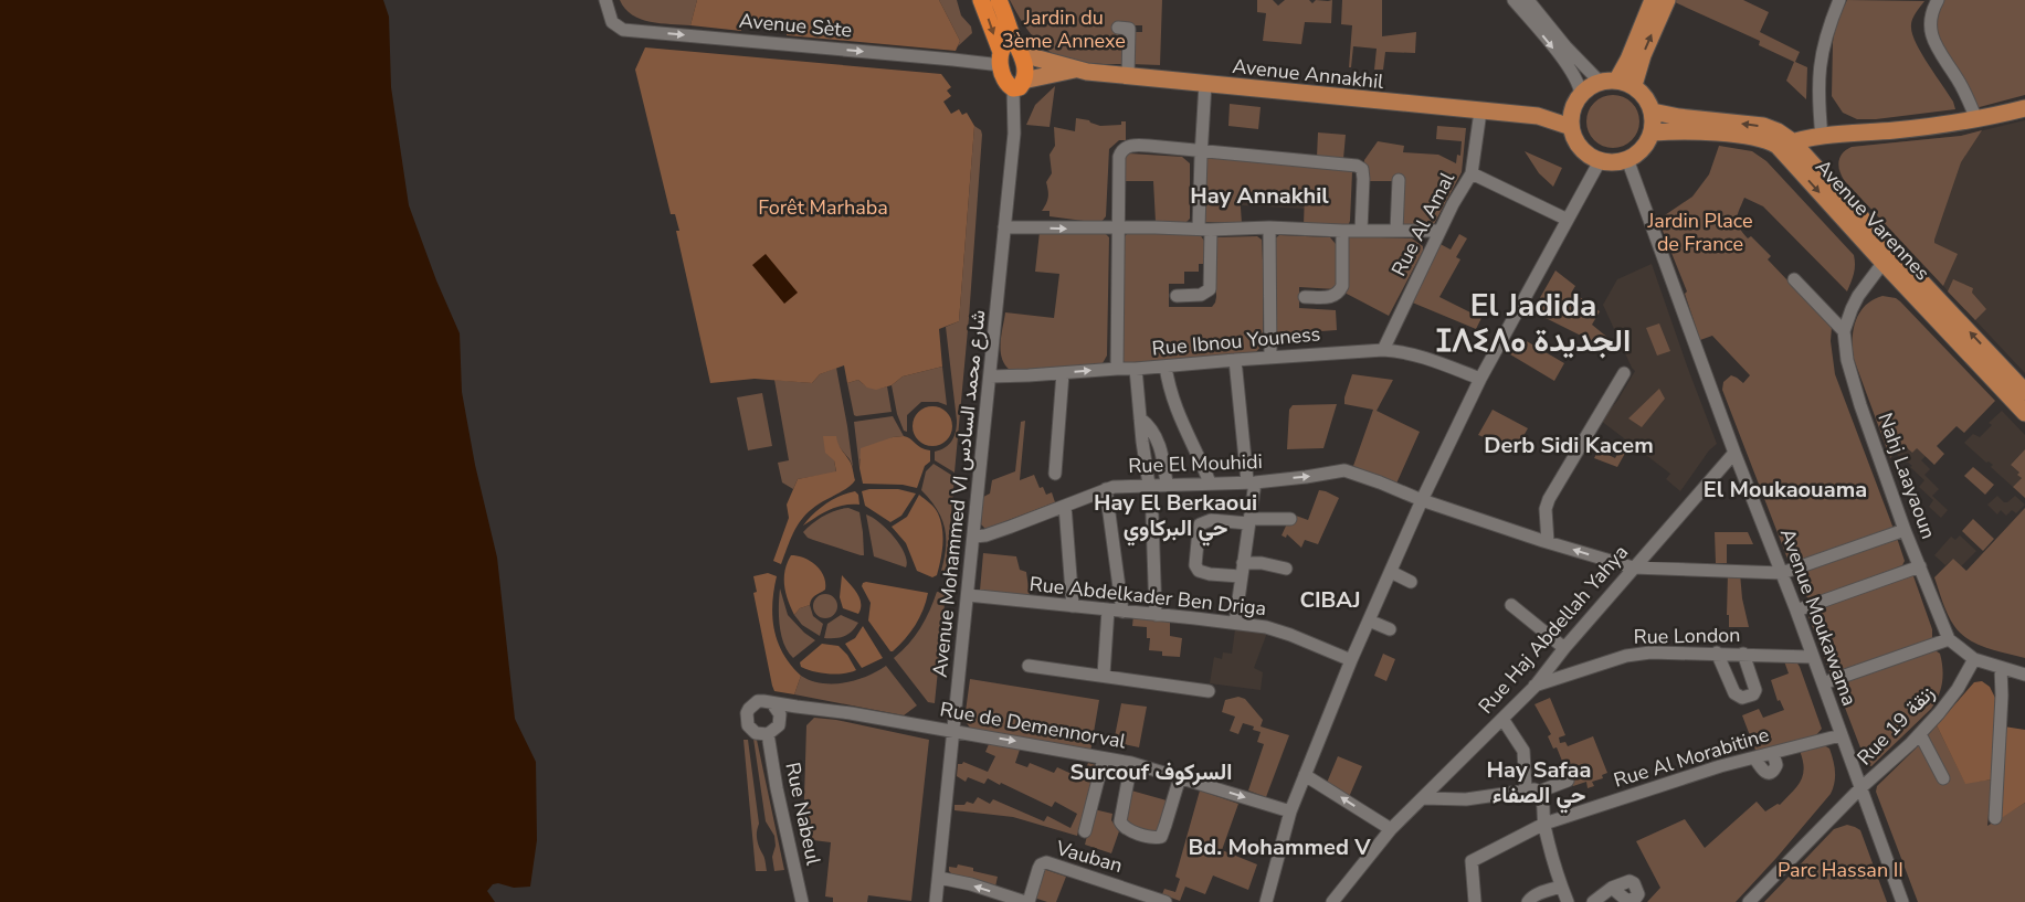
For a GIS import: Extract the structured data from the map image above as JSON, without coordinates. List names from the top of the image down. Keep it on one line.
{"streets":{"main road":["Avenue Annakhil","Avenue Varennes"],"street":["Avenue Sète","Rue Al Amal","Rue Ibnou Youness","Rue El Mouhidi","Nahj Laayaoun","Avenue Mohammed VI شارع محمد السادس","Rue Abdelkader Ben Driga","Avenue Moukawama","Rue Haj Abdellah Yahya","Rue London","Rue de Demennorval","Rue 19 زنقة","Rue Al Morabitine","Rue Nabeul","Vauban"]},"crossings":[["Avenue Annakhil","Avenue Varennes"],["Avenue Annakhil","Rue Al Amal"],["Avenue Annakhil","Avenue Mohammed VI شارع محمد السادس"],["Avenue Annakhil","Avenue Moukawama"],["Avenue Varennes","Nahj Laayaoun"],["Avenue Varennes","Avenue Moukawama"],["Rue Al Amal","Rue Ibnou Youness"],["Rue Ibnou Youness","Avenue Mohammed VI شارع محمد السادس"],["Rue El Mouhidi","Avenue Mohammed VI شارع محمد السادس"],["Rue El Mouhidi","Avenue Moukawama"],["Rue El Mouhidi","Rue Haj Abdellah Yahya"],["Avenue Mohammed VI شارع محمد السادس","Rue Abdelkader Ben Driga"],["Avenue Mohammed VI شارع محمد السادس","Rue de Demennorval"],["Avenue Moukawama","Rue Haj Abdellah Yahya"],["Avenue Moukawama","Rue London"],["Avenue Moukawama","Rue 19 زنقة"],["Avenue Moukawama","Rue Al Morabitine"],["Rue Haj Abdellah Yahya","Rue London"],["Rue de Demennorval","Rue Nabeul"]],"one_way":["Avenue Sète"],"districts":["Hay Annakhil","El Jadida ⵊⴷⵉⴷⴰ الجديدة","Derb Sidi Kacem","El Moukaouama","Hay El Berkaoui حي البركاوي","CIBAJ","Hay Safaa حي الصفاء","Surcouf السركوف","Bd. Mohammed V"],"parks":["Jardin du 3ème Annexe","Forêt Marhaba","Jardin Place de France","Parc Hassan II"]}
